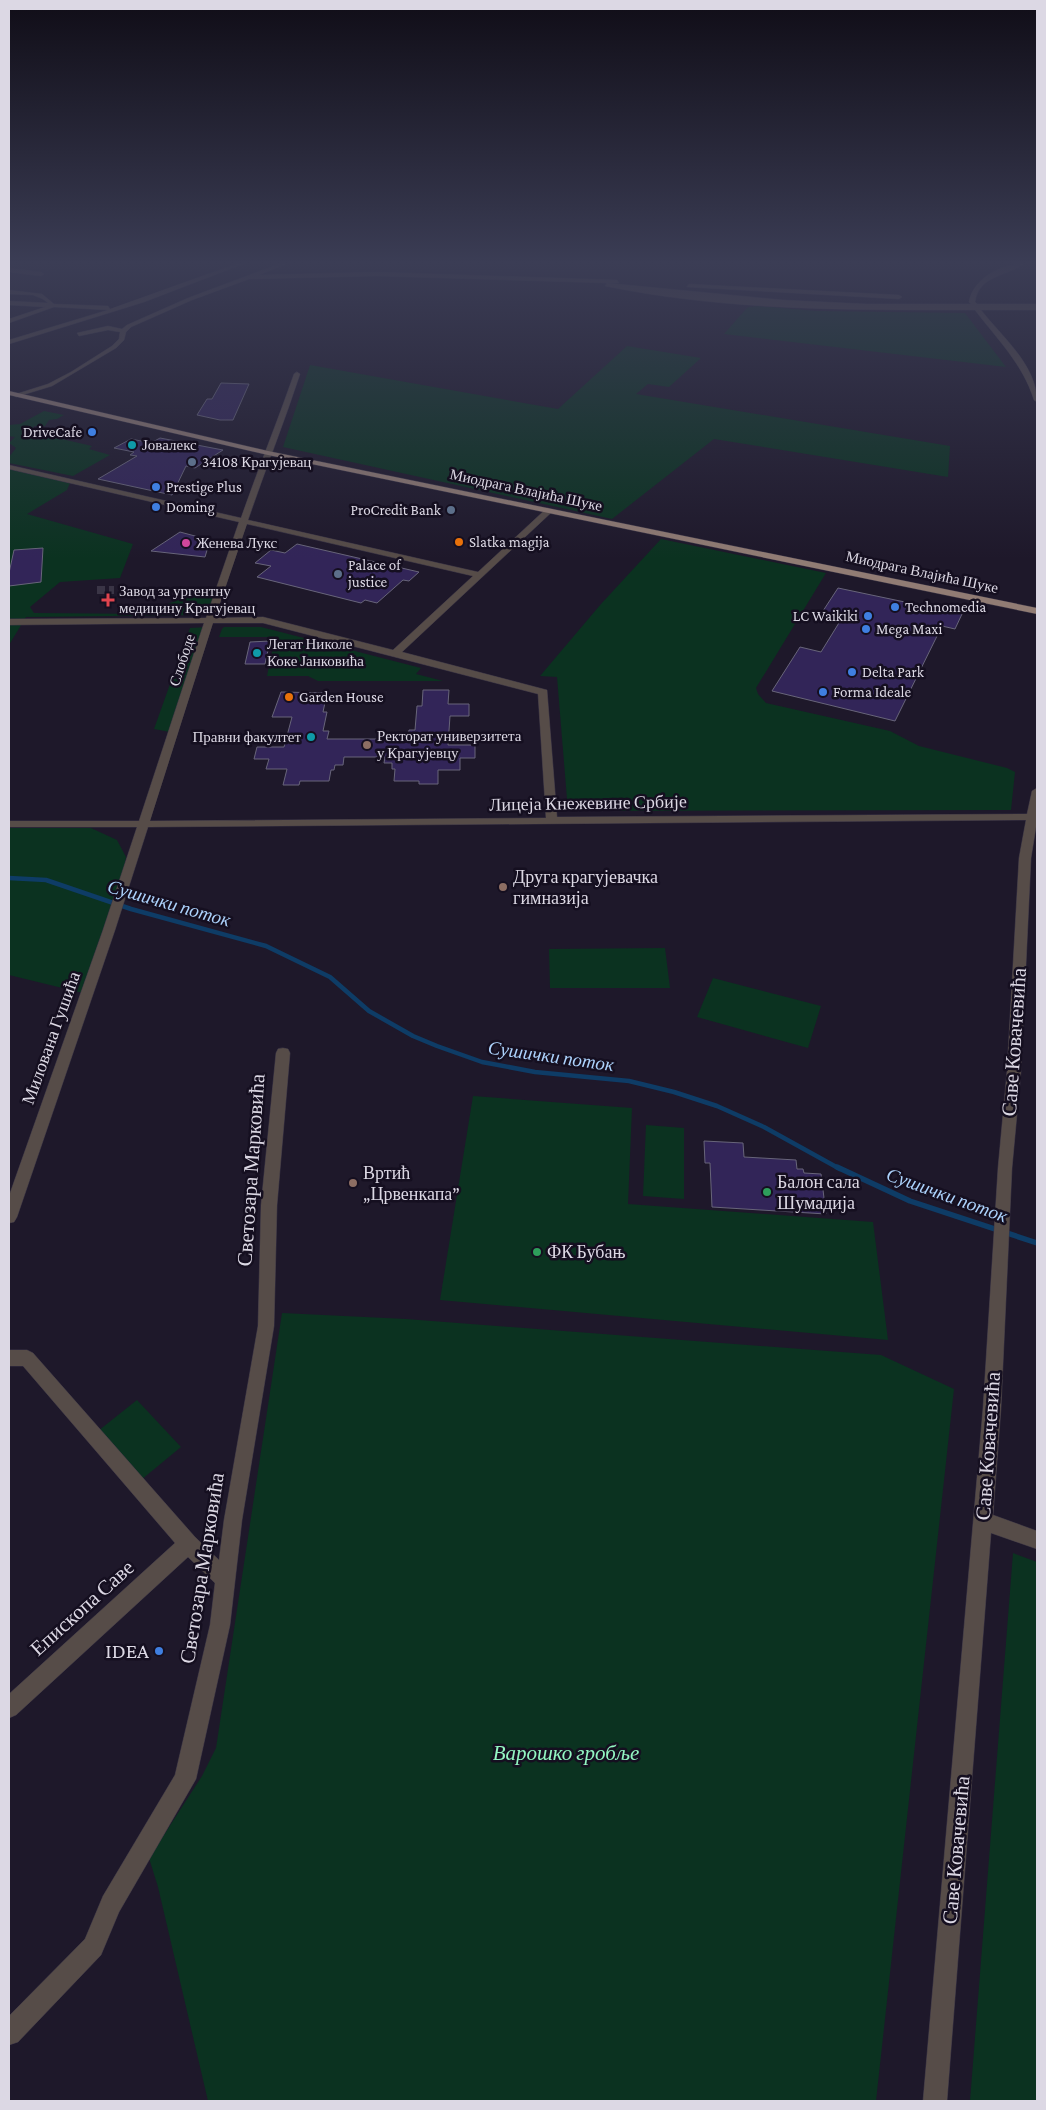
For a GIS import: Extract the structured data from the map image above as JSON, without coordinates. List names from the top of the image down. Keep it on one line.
{"streets":{"main road":["Миодрага Влајића Шуке"],"street":["Слободе","Лицеја Кнежевине Србије","Милована Гушића","Саве Ковачевића","Светозара Марковића","Епископа Саве"]},"crossings":[["Миодрага Влајића Шуке","Слободе"],["Слободе","Лицеја Кнежевине Србије"],["Слободе","Милована Гушића"],["Лицеја Кнежевине Србије","Саве Ковачевића"]],"water":["Сушички поток"],"parks":["Варошко гробље"],"places":{"other":["DriveCafe","Јовалекс","34108 Крагујевац","Prestige Plus","Doming","ProCredit Bank","Slatka magija","Женева Лукс","Palace of justice","Technomedia","LC Waikiki","Mega Maxi","Легат Николе Коке Јанковића","Delta Park","Forma Ideale","Garden House","Правни факултет","Ректорат универзитета у Крагујевцу","Друга крагујевачка гимназија","Вртић „Црвенкапа”","Балон сала Шумадија","ФК Бубањ","IDEA"],"health":["Завод за ургентну медицину Крагујевац"]}}
